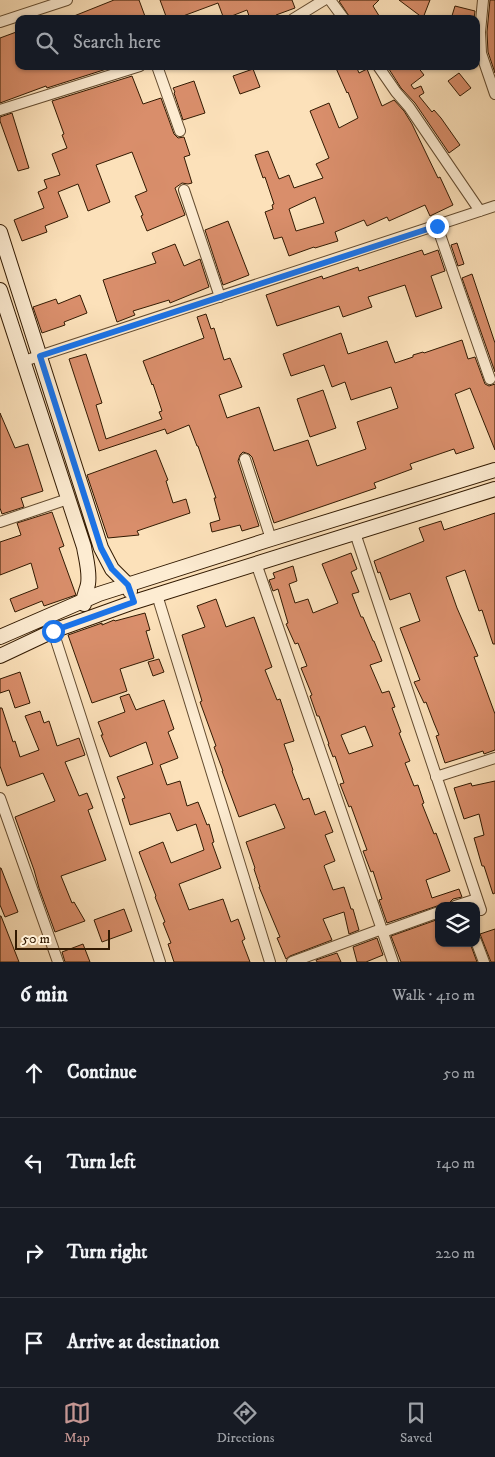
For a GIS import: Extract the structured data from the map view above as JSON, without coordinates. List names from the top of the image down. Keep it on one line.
{"scale_bar":"50 m","page":{"search":"Search here","scale":"50 m","heading":["6 min","Walk · 410 m"],"list":[["Continue","50 m"],["Turn left","140 m"],["Turn right","220 m"],"Arrive at destination"],"nav":["Map","Directions","Saved"]}}
